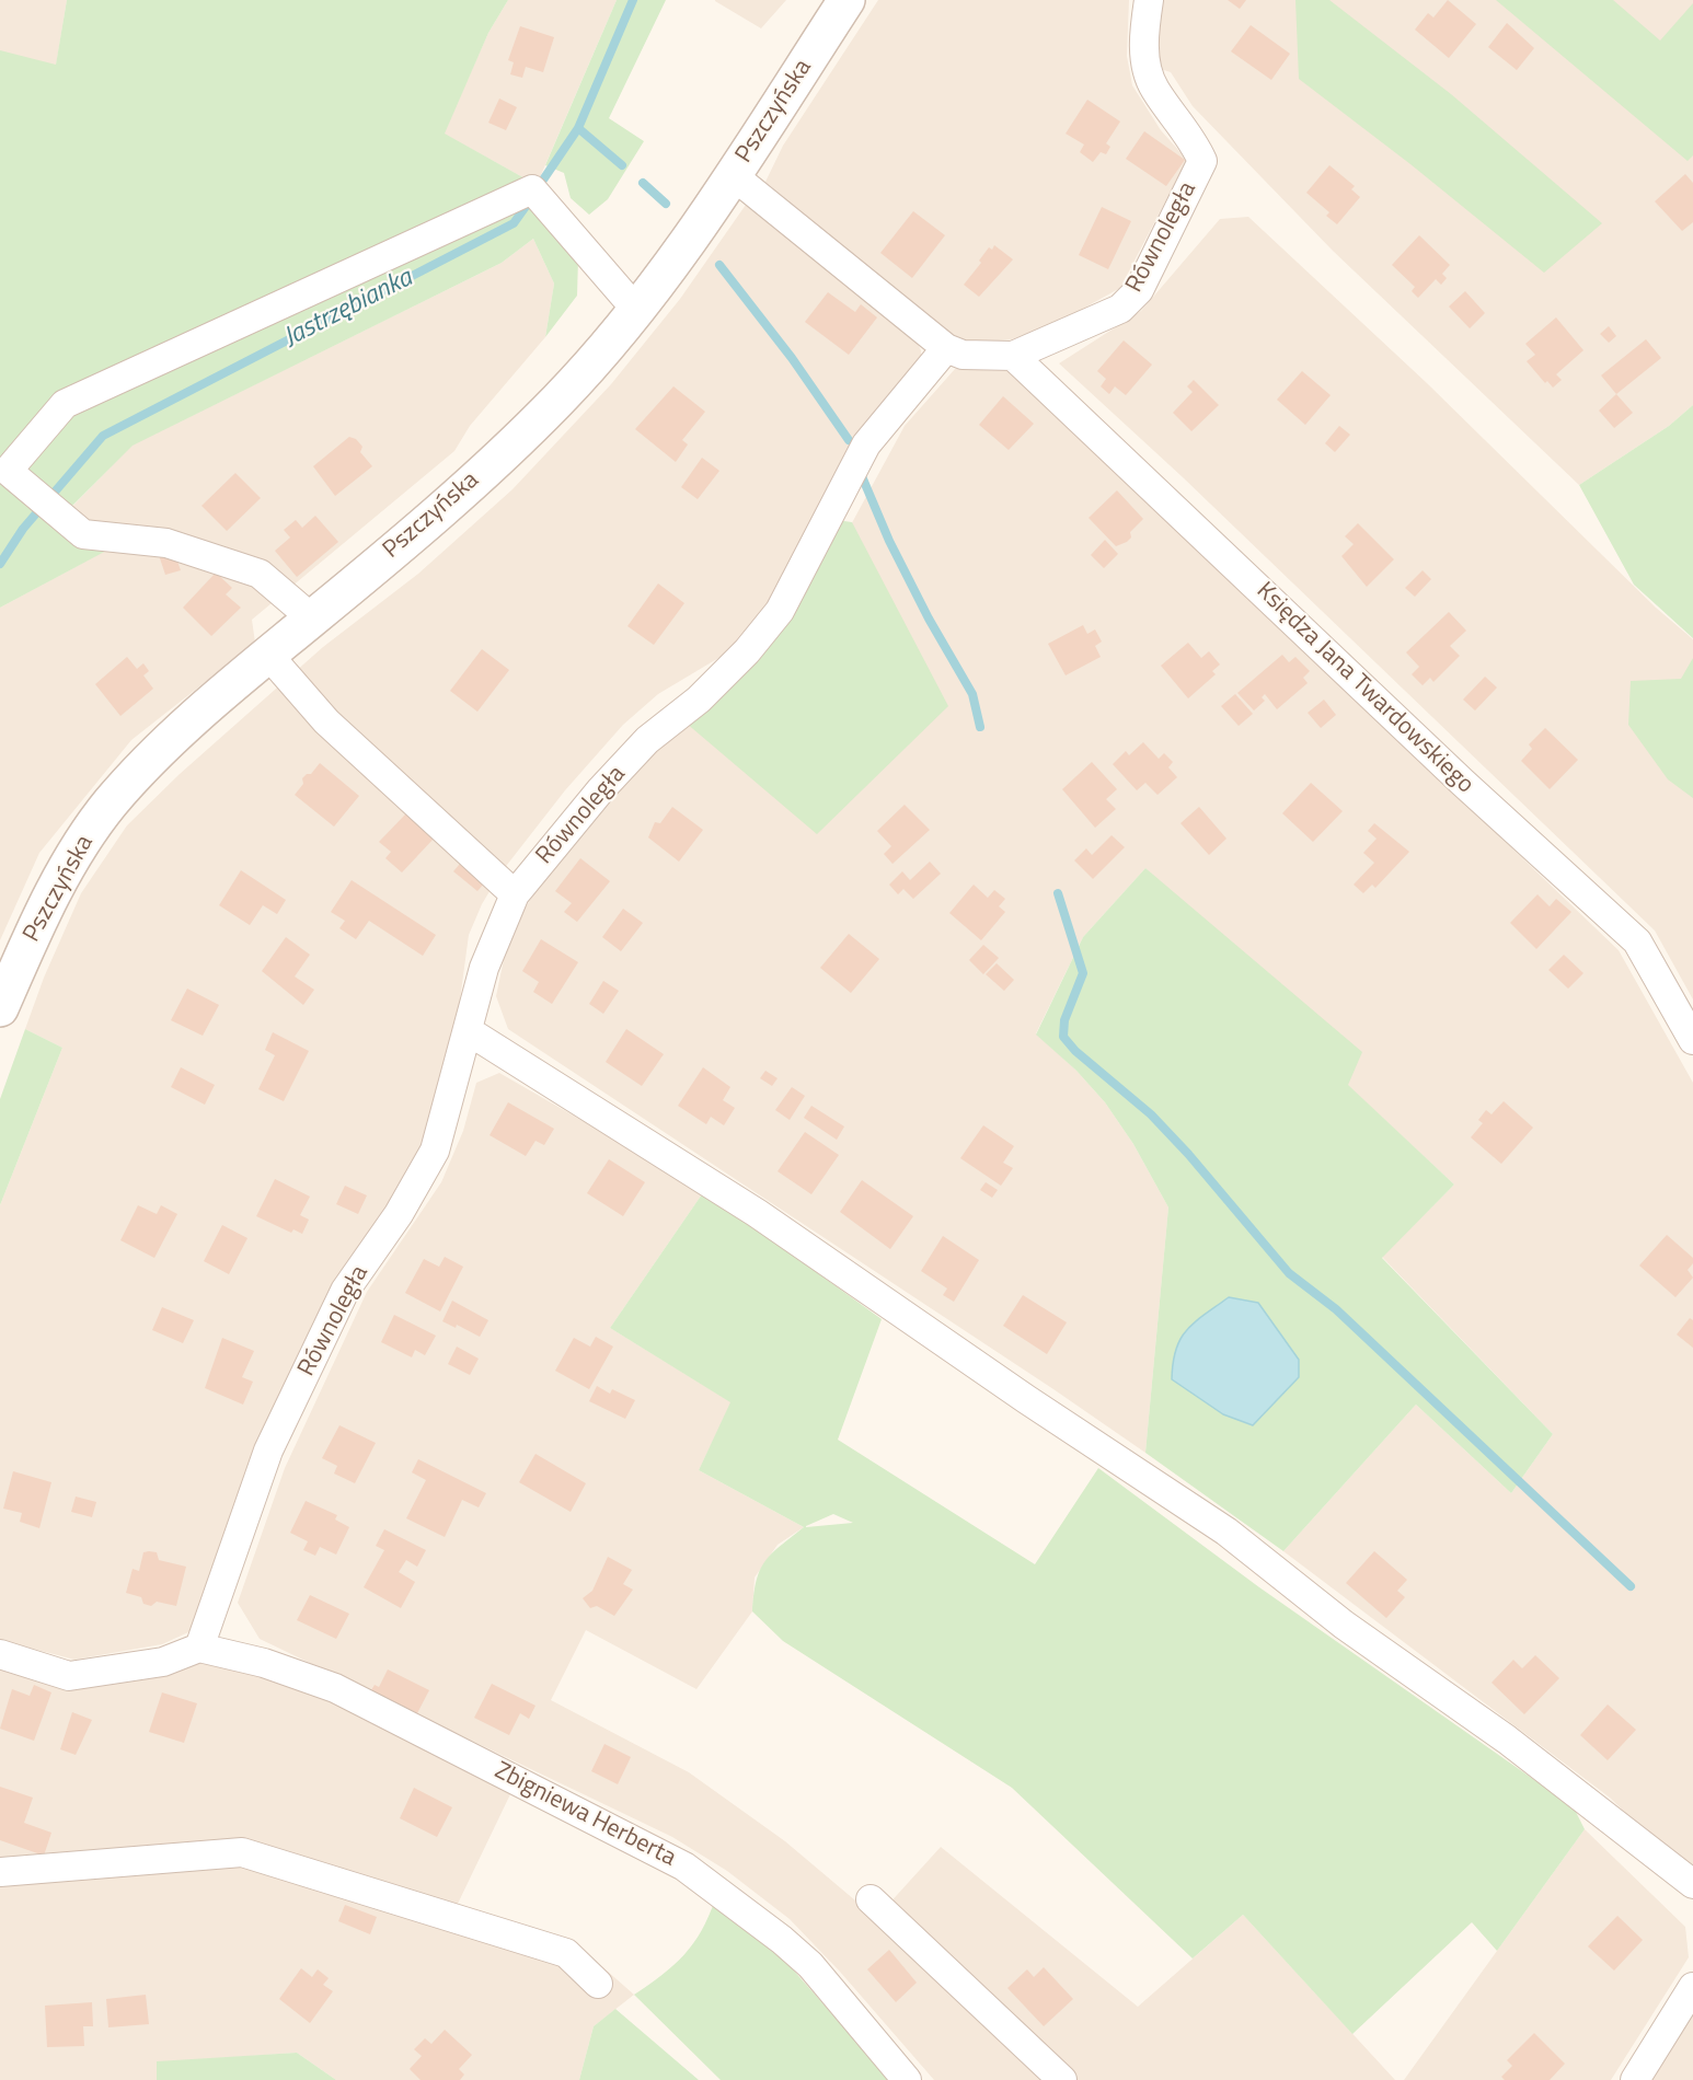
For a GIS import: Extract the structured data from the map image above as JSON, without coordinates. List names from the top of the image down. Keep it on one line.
{"streets":{"street":["Pszczyńska","Równoległa","Księdza Jana Twardowskiego","Zbigniewa Herberta"]},"crossings":[["Równoległa","Księdza Jana Twardowskiego"],["Równoległa","Zbigniewa Herberta"]],"water":["Jastrzębianka"]}
